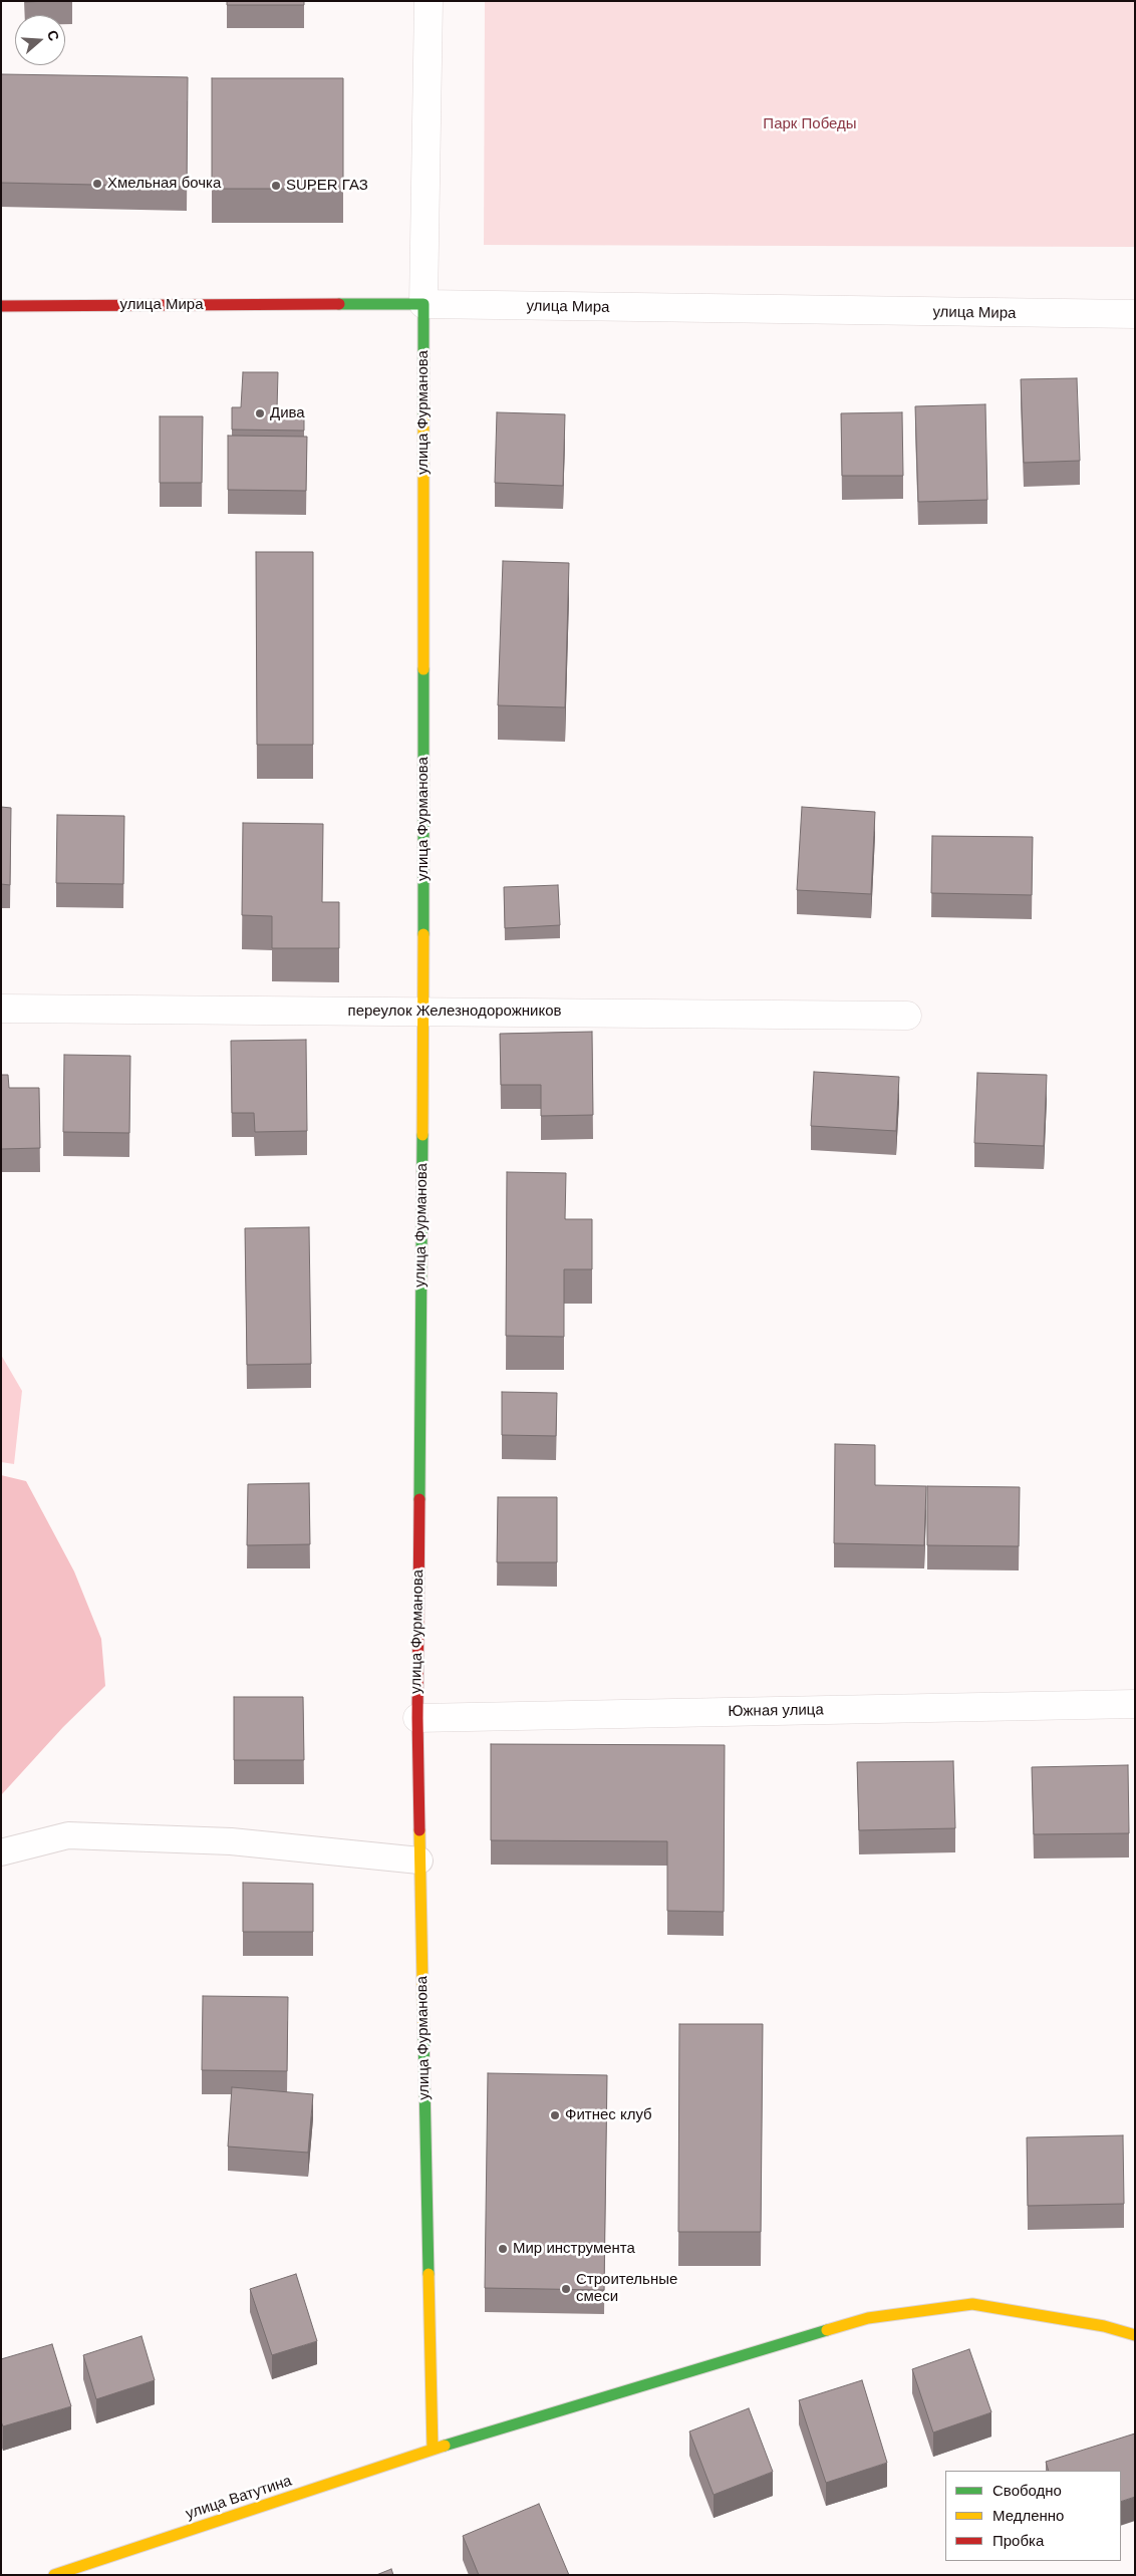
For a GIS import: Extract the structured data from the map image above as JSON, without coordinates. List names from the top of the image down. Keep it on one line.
{"streets":{"main road":["улица Мира","улица Фурманова","улица Ватутина"],"street":["переулок Железнодорожников","Южная улица"]},"crossings":[["улица Мира","улица Фурманова"],["улица Фурманова","переулок Железнодорожников"],["улица Фурманова","Южная улица"],["улица Фурманова","улица Ватутина"]],"parks":["Парк Победы"],"places":["Хмельная бочка","SUPER ГАЗ","Дива","Фитнес клуб","Мир инструмента","Строительные смеси"],"legend":["Свободно","Медленно","Пробка"],"north":"right"}
